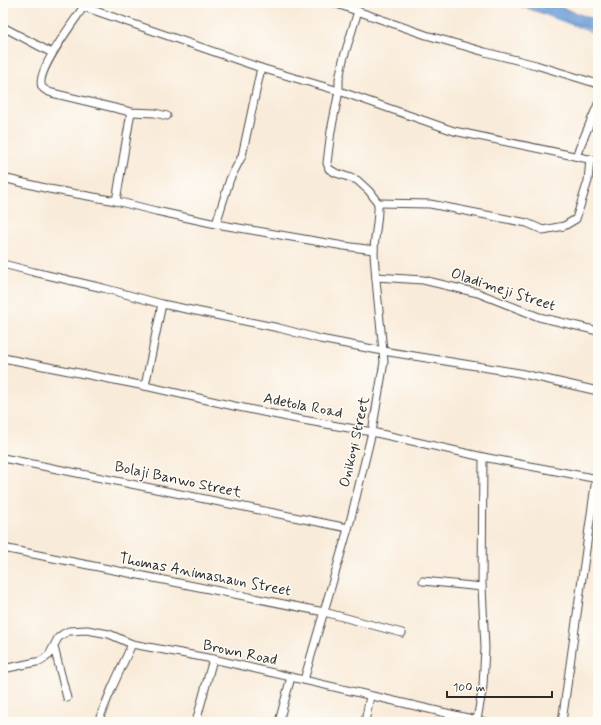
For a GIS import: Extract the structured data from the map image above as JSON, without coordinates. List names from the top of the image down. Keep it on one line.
{"streets":{"street":["Oladimeji Street","Adetola Road","Onikoyi Street","Bolaji Banwo Street","Thomas Animashaun Street","Brown Road"]},"crossings":[["Oladimeji Street","Onikoyi Street"],["Adetola Road","Onikoyi Street"],["Onikoyi Street","Bolaji Banwo Street"],["Onikoyi Street","Thomas Animashaun Street"],["Onikoyi Street","Brown Road"]],"scale_bar":"100 m"}
